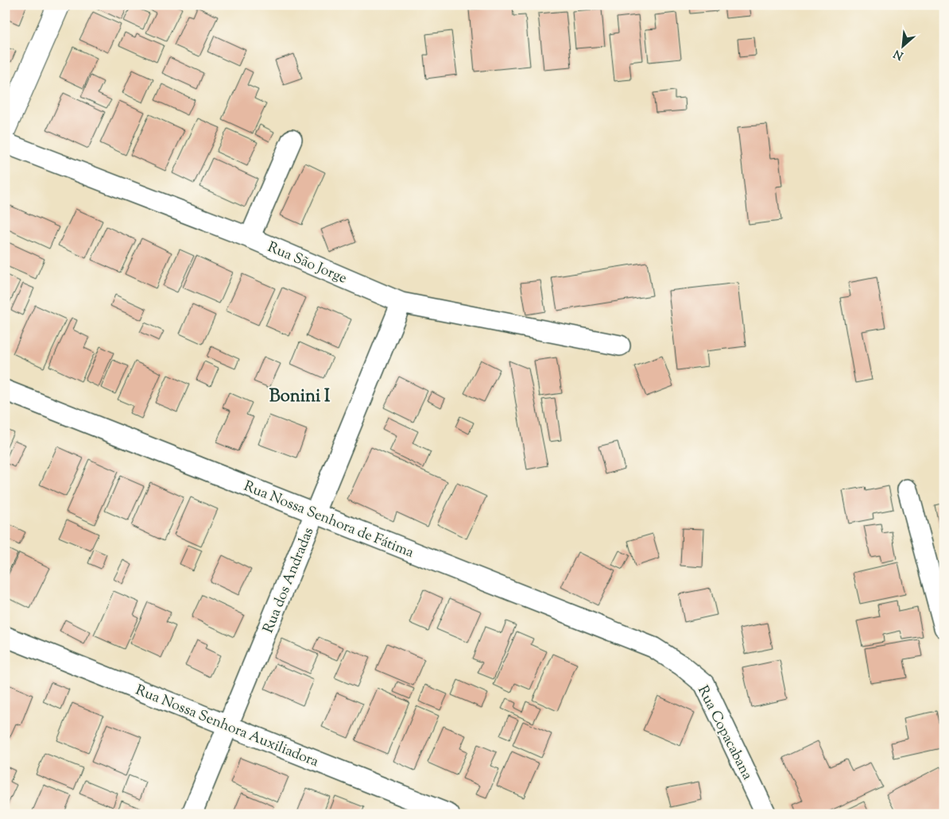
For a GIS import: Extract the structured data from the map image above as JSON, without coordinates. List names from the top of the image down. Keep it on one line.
{"streets":{"street":["Rua São Jorge","Rua Nossa Senhora de Fátima","Rua dos Andradas","Rua Nossa Senhora Auxiliadora","Rua Copacabana"]},"crossings":[["Rua São Jorge","Rua dos Andradas"],["Rua Nossa Senhora de Fátima","Rua dos Andradas"],["Rua Nossa Senhora de Fátima","Rua Copacabana"],["Rua dos Andradas","Rua Nossa Senhora Auxiliadora"]],"districts":["Bonini I"],"north":"bottom left"}
